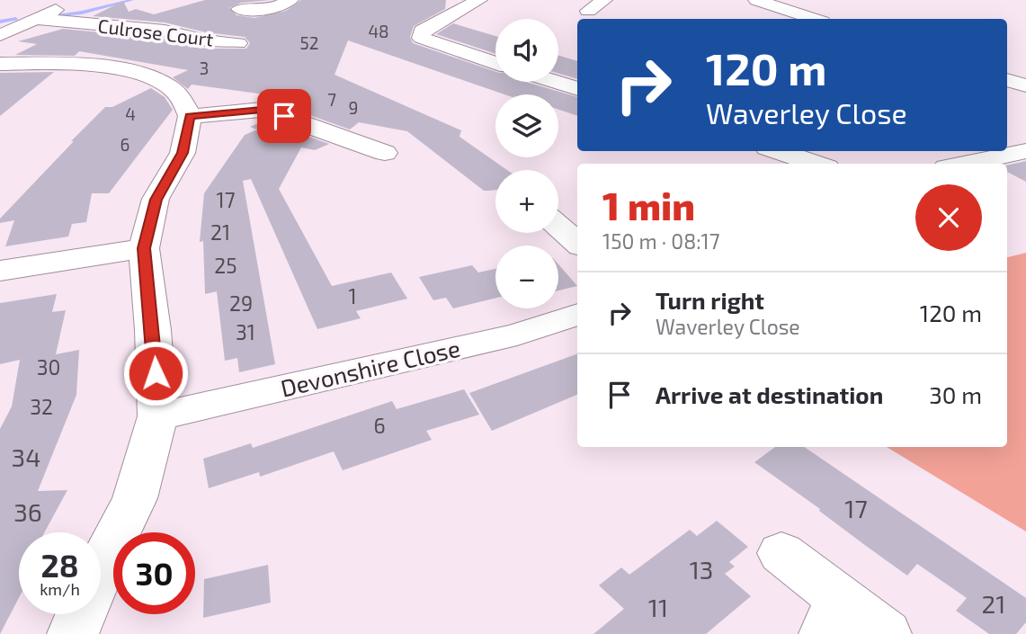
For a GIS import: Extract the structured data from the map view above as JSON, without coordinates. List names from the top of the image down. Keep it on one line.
{"streets":{"street":["Culrose Court","Devonshire Close"]},"house_numbers":["48","52","3","7","9","4","6","17","21","25","1","29","31","30","32","6","34","17","36","13","21","11"],"page":{"map_buttons":["+","−"],"turn":["120 m","Waverley Close"],"heading":["1 min","150 m · 08:17"],"list":[{"name":"Turn right","note":"Waverley Close","value":"120 m"},{"name":"Arrive at destination","value":"30 m"}],"speed":"28 km/h","limit":"30"}}
